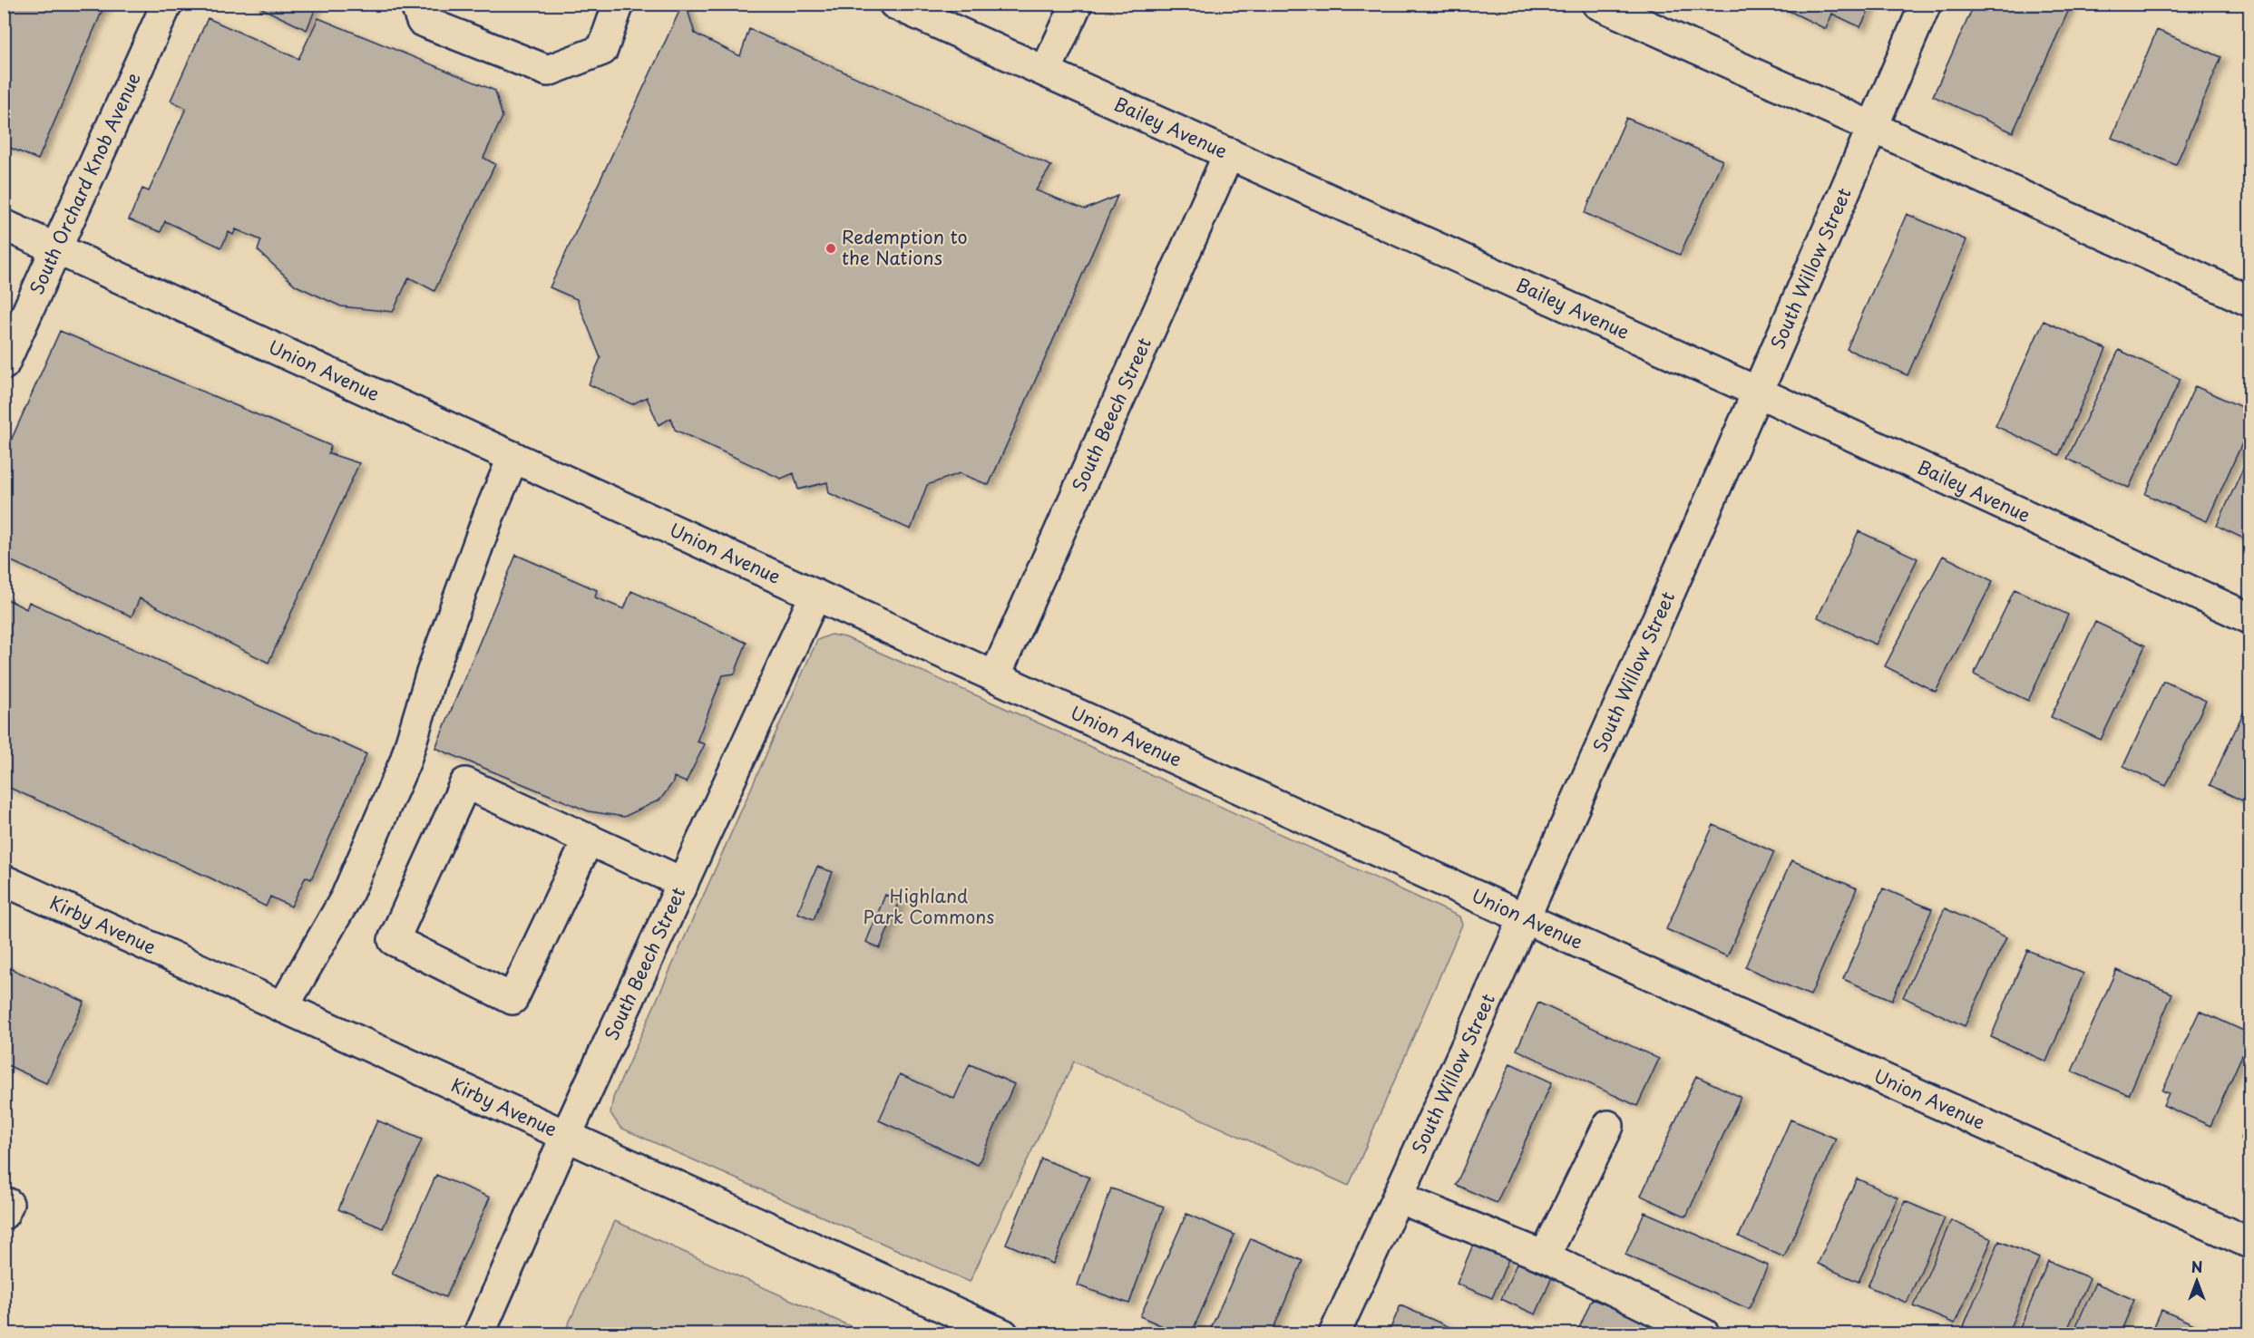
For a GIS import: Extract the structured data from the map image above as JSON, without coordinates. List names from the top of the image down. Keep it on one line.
{"streets":{"street":["Bailey Avenue","South Orchard Knob Avenue","South Willow Street","Union Avenue","South Beech Street","Kirby Avenue"]},"crossings":[["Bailey Avenue","South Willow Street"],["Bailey Avenue","South Beech Street"],["South Orchard Knob Avenue","Union Avenue"],["South Willow Street","Union Avenue"],["Union Avenue","South Beech Street"],["South Beech Street","Kirby Avenue"]],"parks":["Highland Park Commons"],"places":["Redemption to the Nations"],"north":"top"}
